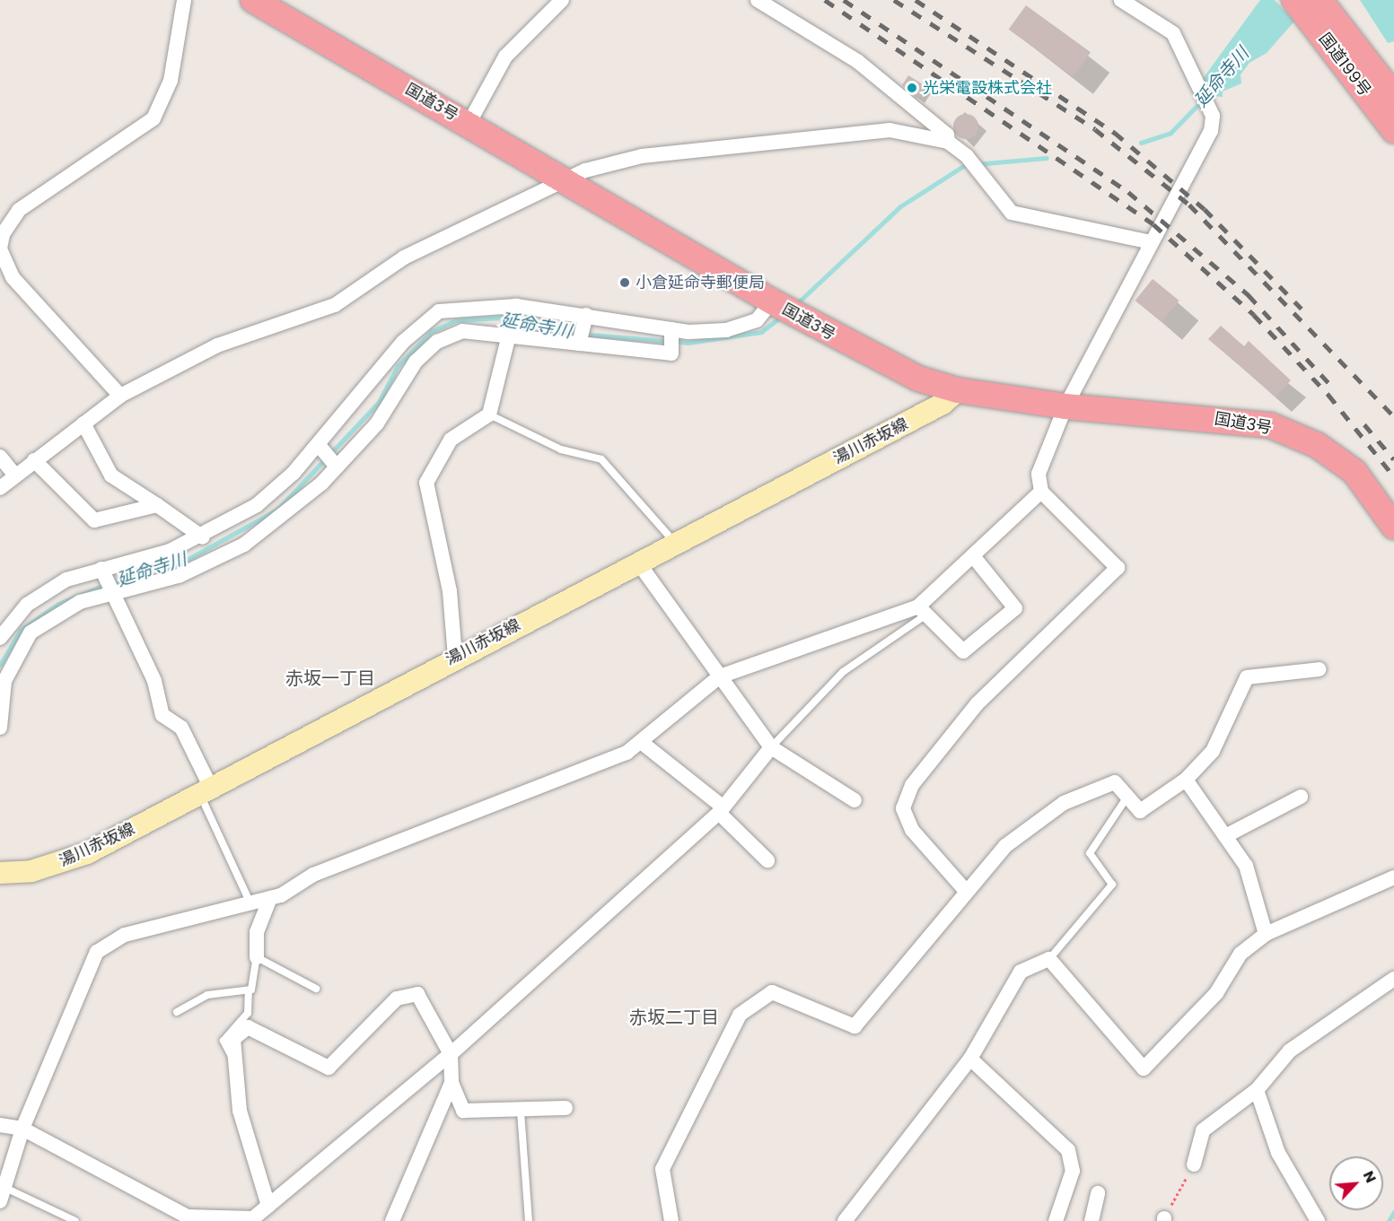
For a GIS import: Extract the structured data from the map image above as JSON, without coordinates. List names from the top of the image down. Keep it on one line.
{"streets":{"highway":["国道199号","国道3号"],"main road":["湯川赤坂線"]},"crossings":[["国道3号","湯川赤坂線"]],"districts":["赤坂一丁目","赤坂二丁目"],"water":["延命寺川"],"places":["光栄電設株式会社","小倉延命寺郵便局"],"north":"top right"}
